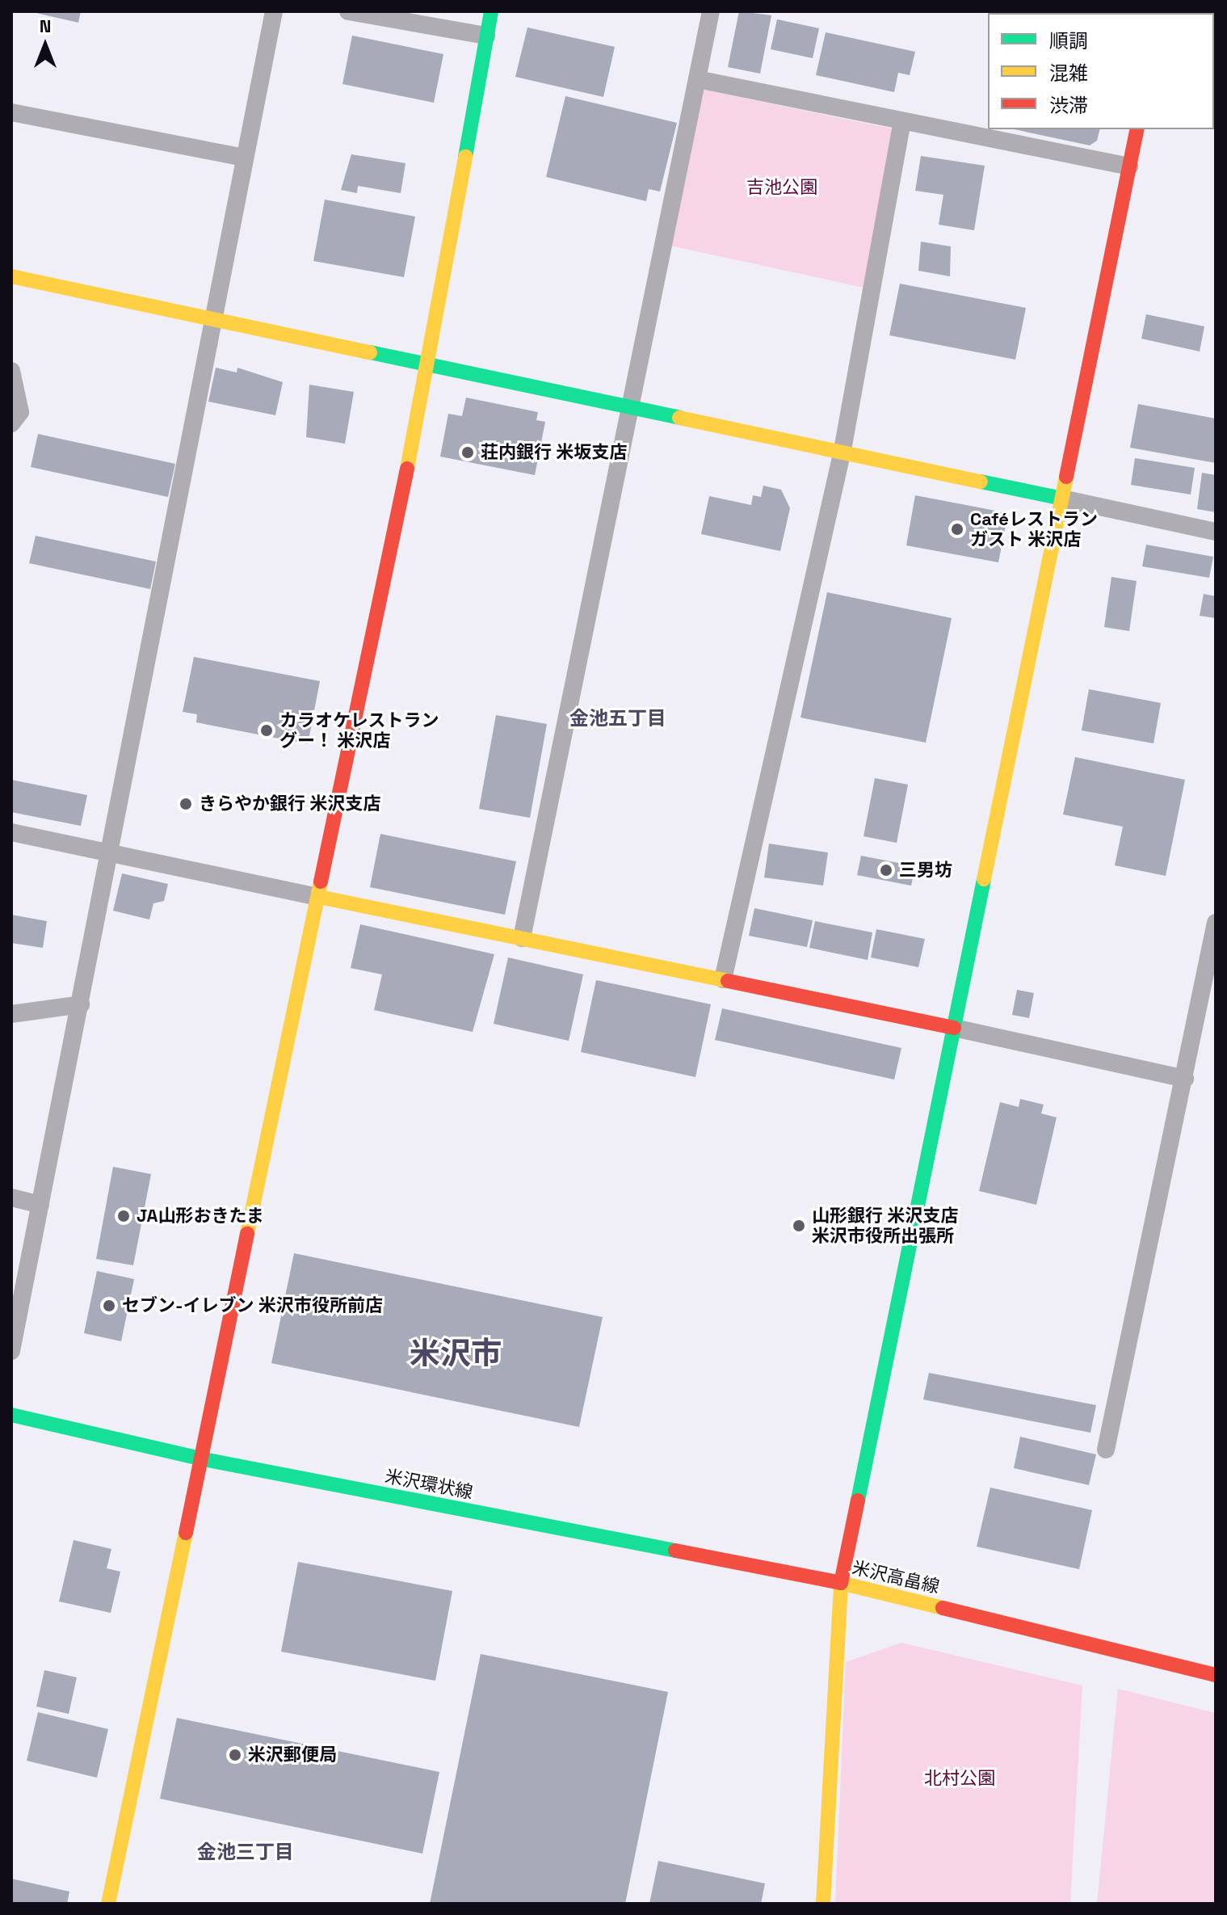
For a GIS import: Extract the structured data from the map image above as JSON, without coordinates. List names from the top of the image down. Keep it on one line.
{"streets":{"street":["米沢環状線","米沢高畠線"]},"crossings":[["米沢環状線","米沢高畠線"]],"districts":["金池五丁目","米沢市","金池三丁目"],"parks":["吉池公園","北村公園"],"places":["荘内銀行 米坂支店","Caféレストラン ガスト 米沢店","カラオケレストラン グー！ 米沢店","きらやか銀行 米沢支店","三男坊","JA山形おきたま","山形銀行 米沢支店 米沢市役所出張所","セブン-イレブン 米沢市役所前店","米沢郵便局"],"legend":["順調","混雑","渋滞"],"north":"top"}
